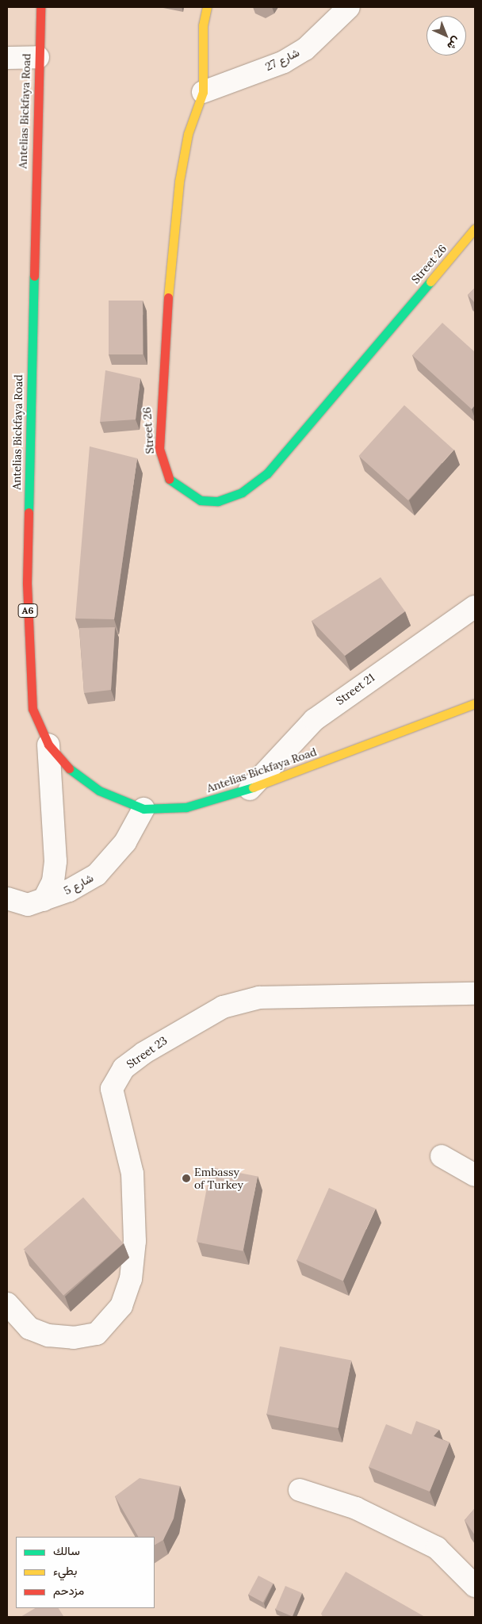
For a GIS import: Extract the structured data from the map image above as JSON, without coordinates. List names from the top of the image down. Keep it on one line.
{"streets":{"main road":["Antelias Bickfaya Road","Street 26","A6"],"street":["شارع 27","Street 21","شارع 5","Street 23"]},"crossings":[["شارع 27","Street 26"],["Antelias Bickfaya Road","Street 21"],["Antelias Bickfaya Road","شارع 5"]],"places":["Embassy of Turkey"],"legend":["سالك","بطيء","مزدحم"],"north":"bottom right"}
